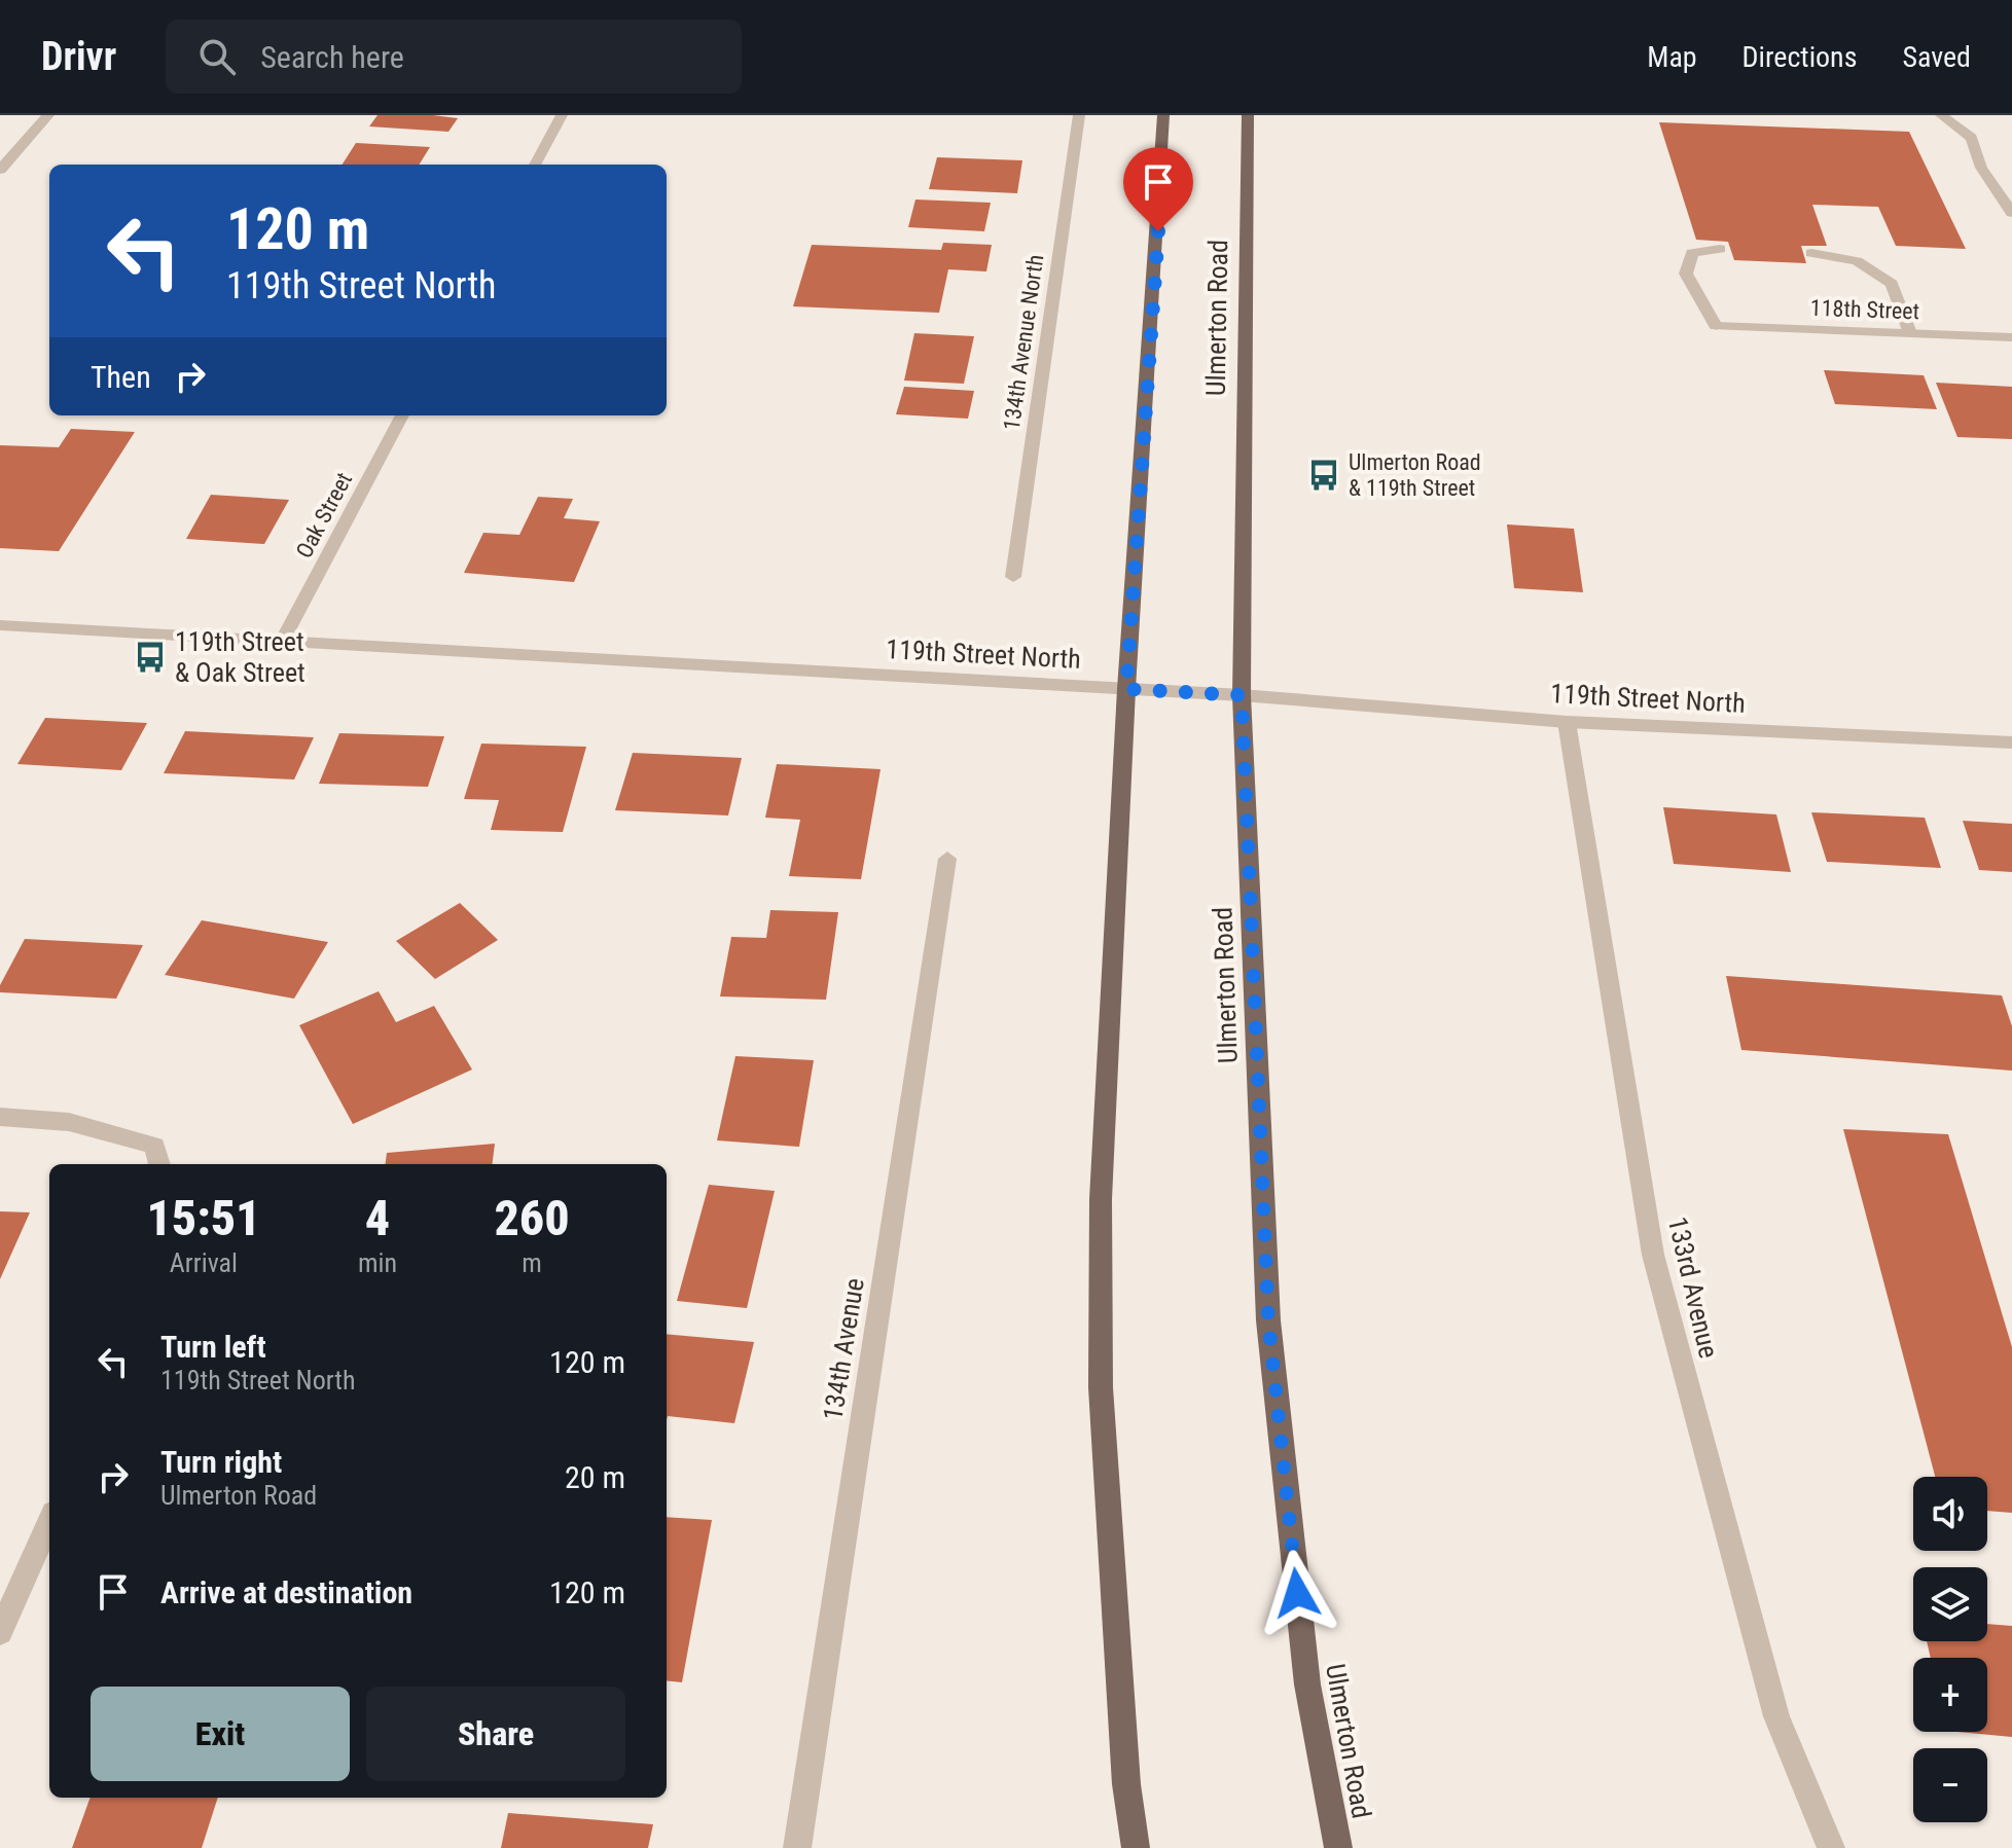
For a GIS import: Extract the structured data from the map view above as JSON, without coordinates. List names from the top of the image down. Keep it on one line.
{"streets":{"main road":["Ulmerton Road"],"street":["118th Street","134th Avenue North","Oak Street","119th Street North","133rd Avenue","134th Avenue"]},"crossings":[["Ulmerton Road","119th Street North"],["Oak Street","119th Street North"],["119th Street North","133rd Avenue"]],"places":{"bus stop":["Ulmerton Road & 119th Street","119th Street & Oak Street"]},"page":{"header":"Drivr","search":"Search here","nav":["Map","Directions","Saved"],"turn":["120 m","119th Street North"],"then":"Then","eta":["15:51","Arrival","4","min","260","m"],"list":[{"name":"Turn left","note":"119th Street North","value":"120 m"},{"name":"Turn right","note":"Ulmerton Road","value":"20 m"},{"name":"Arrive at destination","value":"120 m"}],"map_buttons":["+","−"],"buttons":["Exit","Share"]}}
